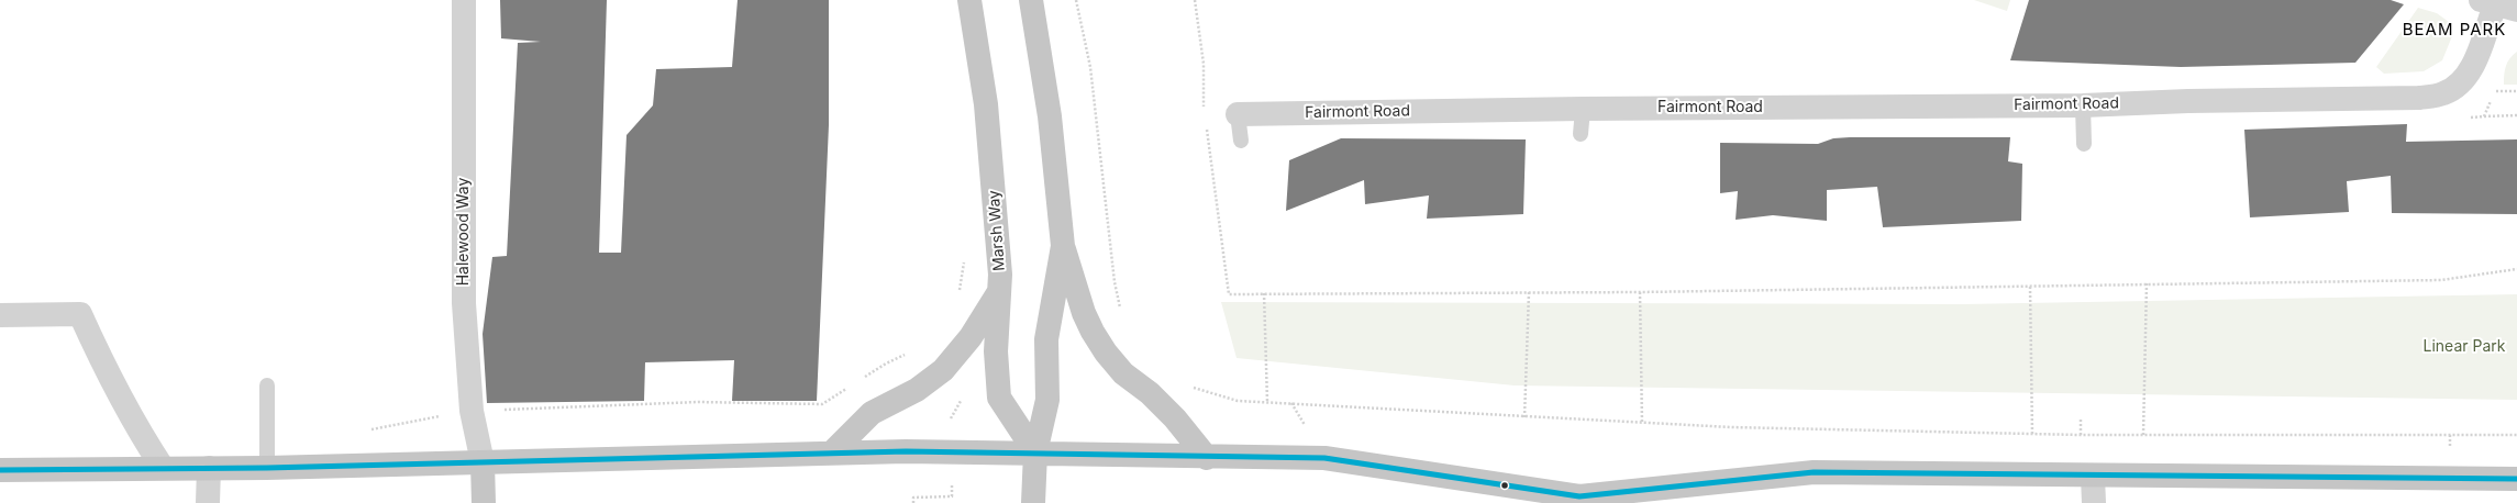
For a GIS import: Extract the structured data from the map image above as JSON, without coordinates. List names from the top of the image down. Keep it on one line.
{"streets":{"main road":["Marsh Way"],"street":["Fairmont Road","Halewood Way"]},"districts":["BEAM PARK"],"parks":["Linear Park"]}
